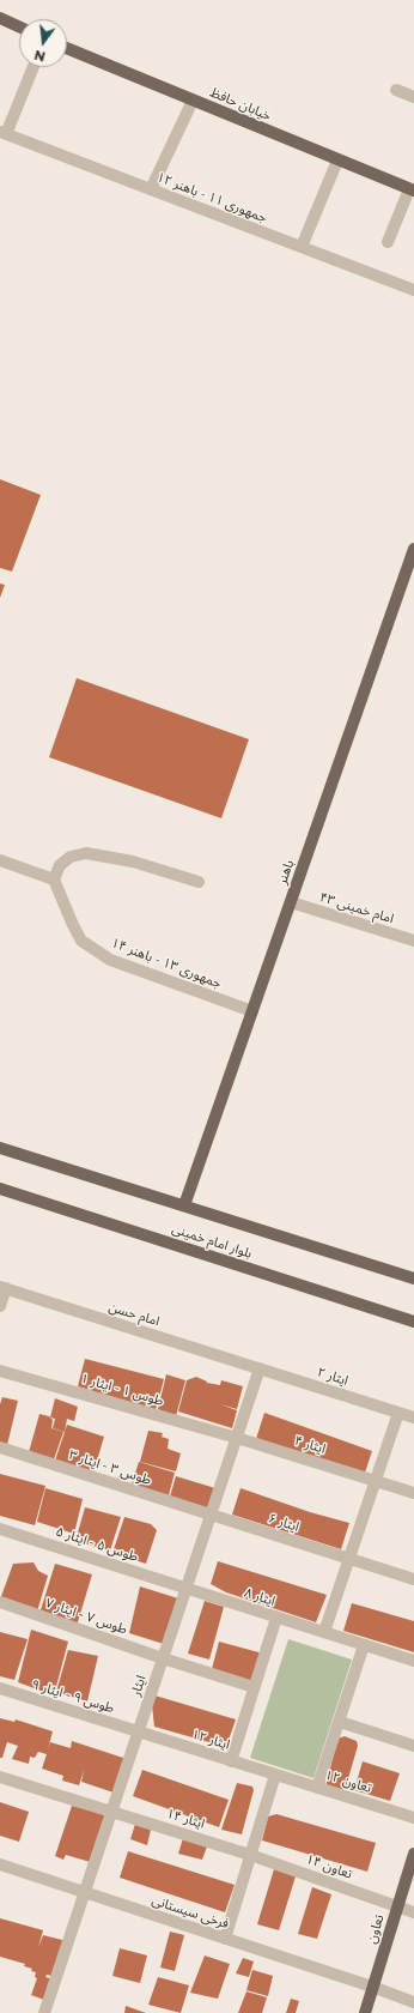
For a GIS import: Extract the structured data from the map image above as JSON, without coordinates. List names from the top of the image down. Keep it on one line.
{"streets":{"main road":["خیابان حافظ","باهنر","بلوار امام خمینی","تعاون"],"street":["جمهوری ۱۱ - باهنر ۱۲","امام خمینی ۴۳","جمهوری ۱۳ - باهنر ۱۴","امام حسن","ایثار ۲","طوس ۱ - ایثار ۱","ایثار ۴","طوس ۳ - ایثار ۳","ایثار ۶","طوس ۵ - ایثار ۵","ایثار ۸","طوس ۷ - ایثار ۷","ایثار","طوس ۹ - ایثار ۹","ایثار ۱۲","تعاون ۱۲","ایثار ۱۴","تعاون ۱۴","فرخی سیستانی"]},"crossings":[["باهنر","امام خمینی ۴۳"],["باهنر","جمهوری ۱۳ - باهنر ۱۴"],["باهنر","بلوار امام خمینی"],["امام حسن","ایثار ۲"],["امام حسن","ایثار"],["ایثار ۲","ایثار"],["طوس ۱ - ایثار ۱","ایثار ۴"],["طوس ۱ - ایثار ۱","ایثار"],["ایثار ۴","ایثار"],["طوس ۳ - ایثار ۳","ایثار ۶"],["طوس ۳ - ایثار ۳","ایثار"],["ایثار ۶","ایثار"],["طوس ۵ - ایثار ۵","ایثار ۸"],["طوس ۵ - ایثار ۵","ایثار"],["ایثار ۸","ایثار"],["طوس ۷ - ایثار ۷","ایثار"],["ایثار","طوس ۹ - ایثار ۹"],["ایثار","ایثار ۱۲"],["ایثار","ایثار ۱۴"],["ایثار","فرخی سیستانی"],["طوس ۹ - ایثار ۹","ایثار ۱۲"],["ایثار ۱۲","تعاون ۱۲"],["ایثار ۱۴","تعاون ۱۴"],["تعاون ۱۴","تعاون"],["فرخی سیستانی","تعاون"]],"north":"bottom"}
